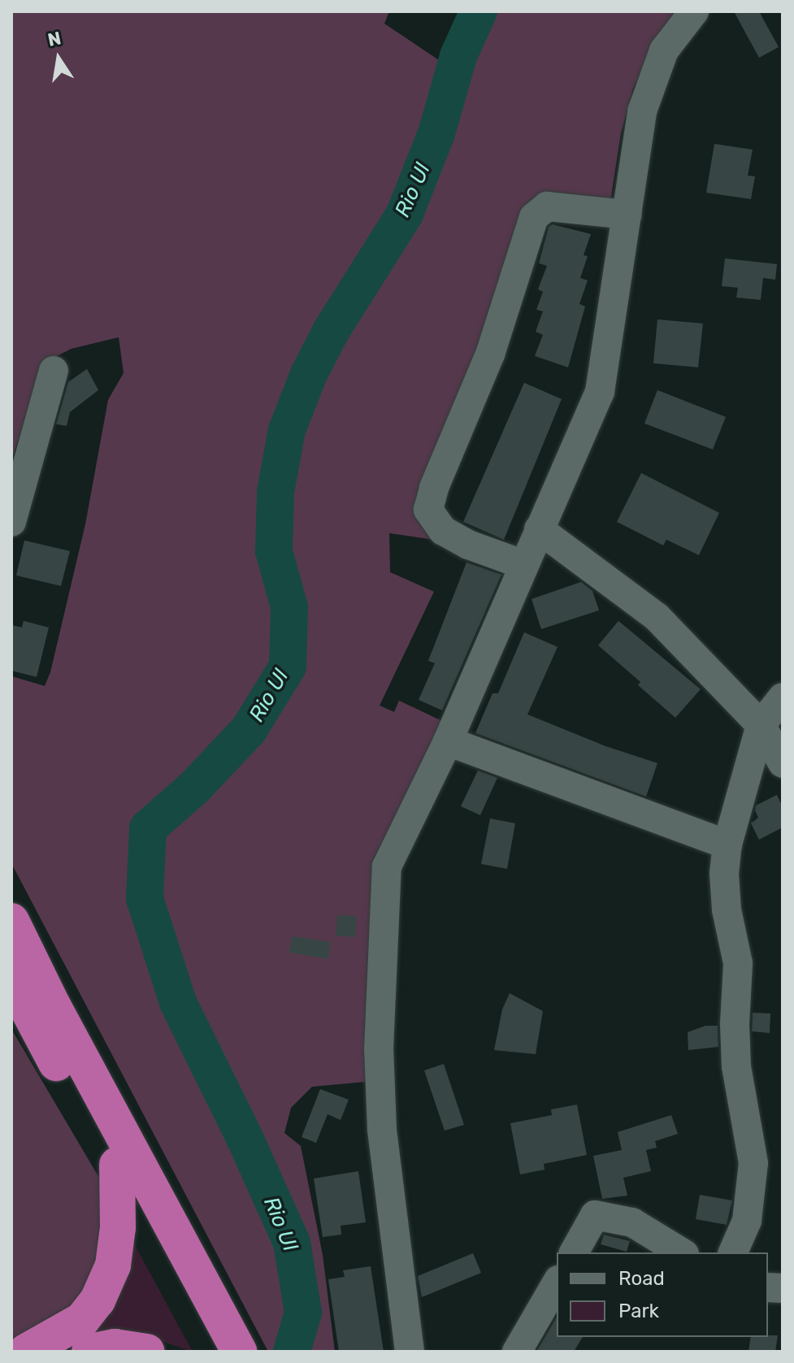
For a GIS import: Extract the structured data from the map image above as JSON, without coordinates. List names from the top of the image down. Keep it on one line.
{"water":["Rio Ul"],"legend":["Road","Park"],"north":"top"}
